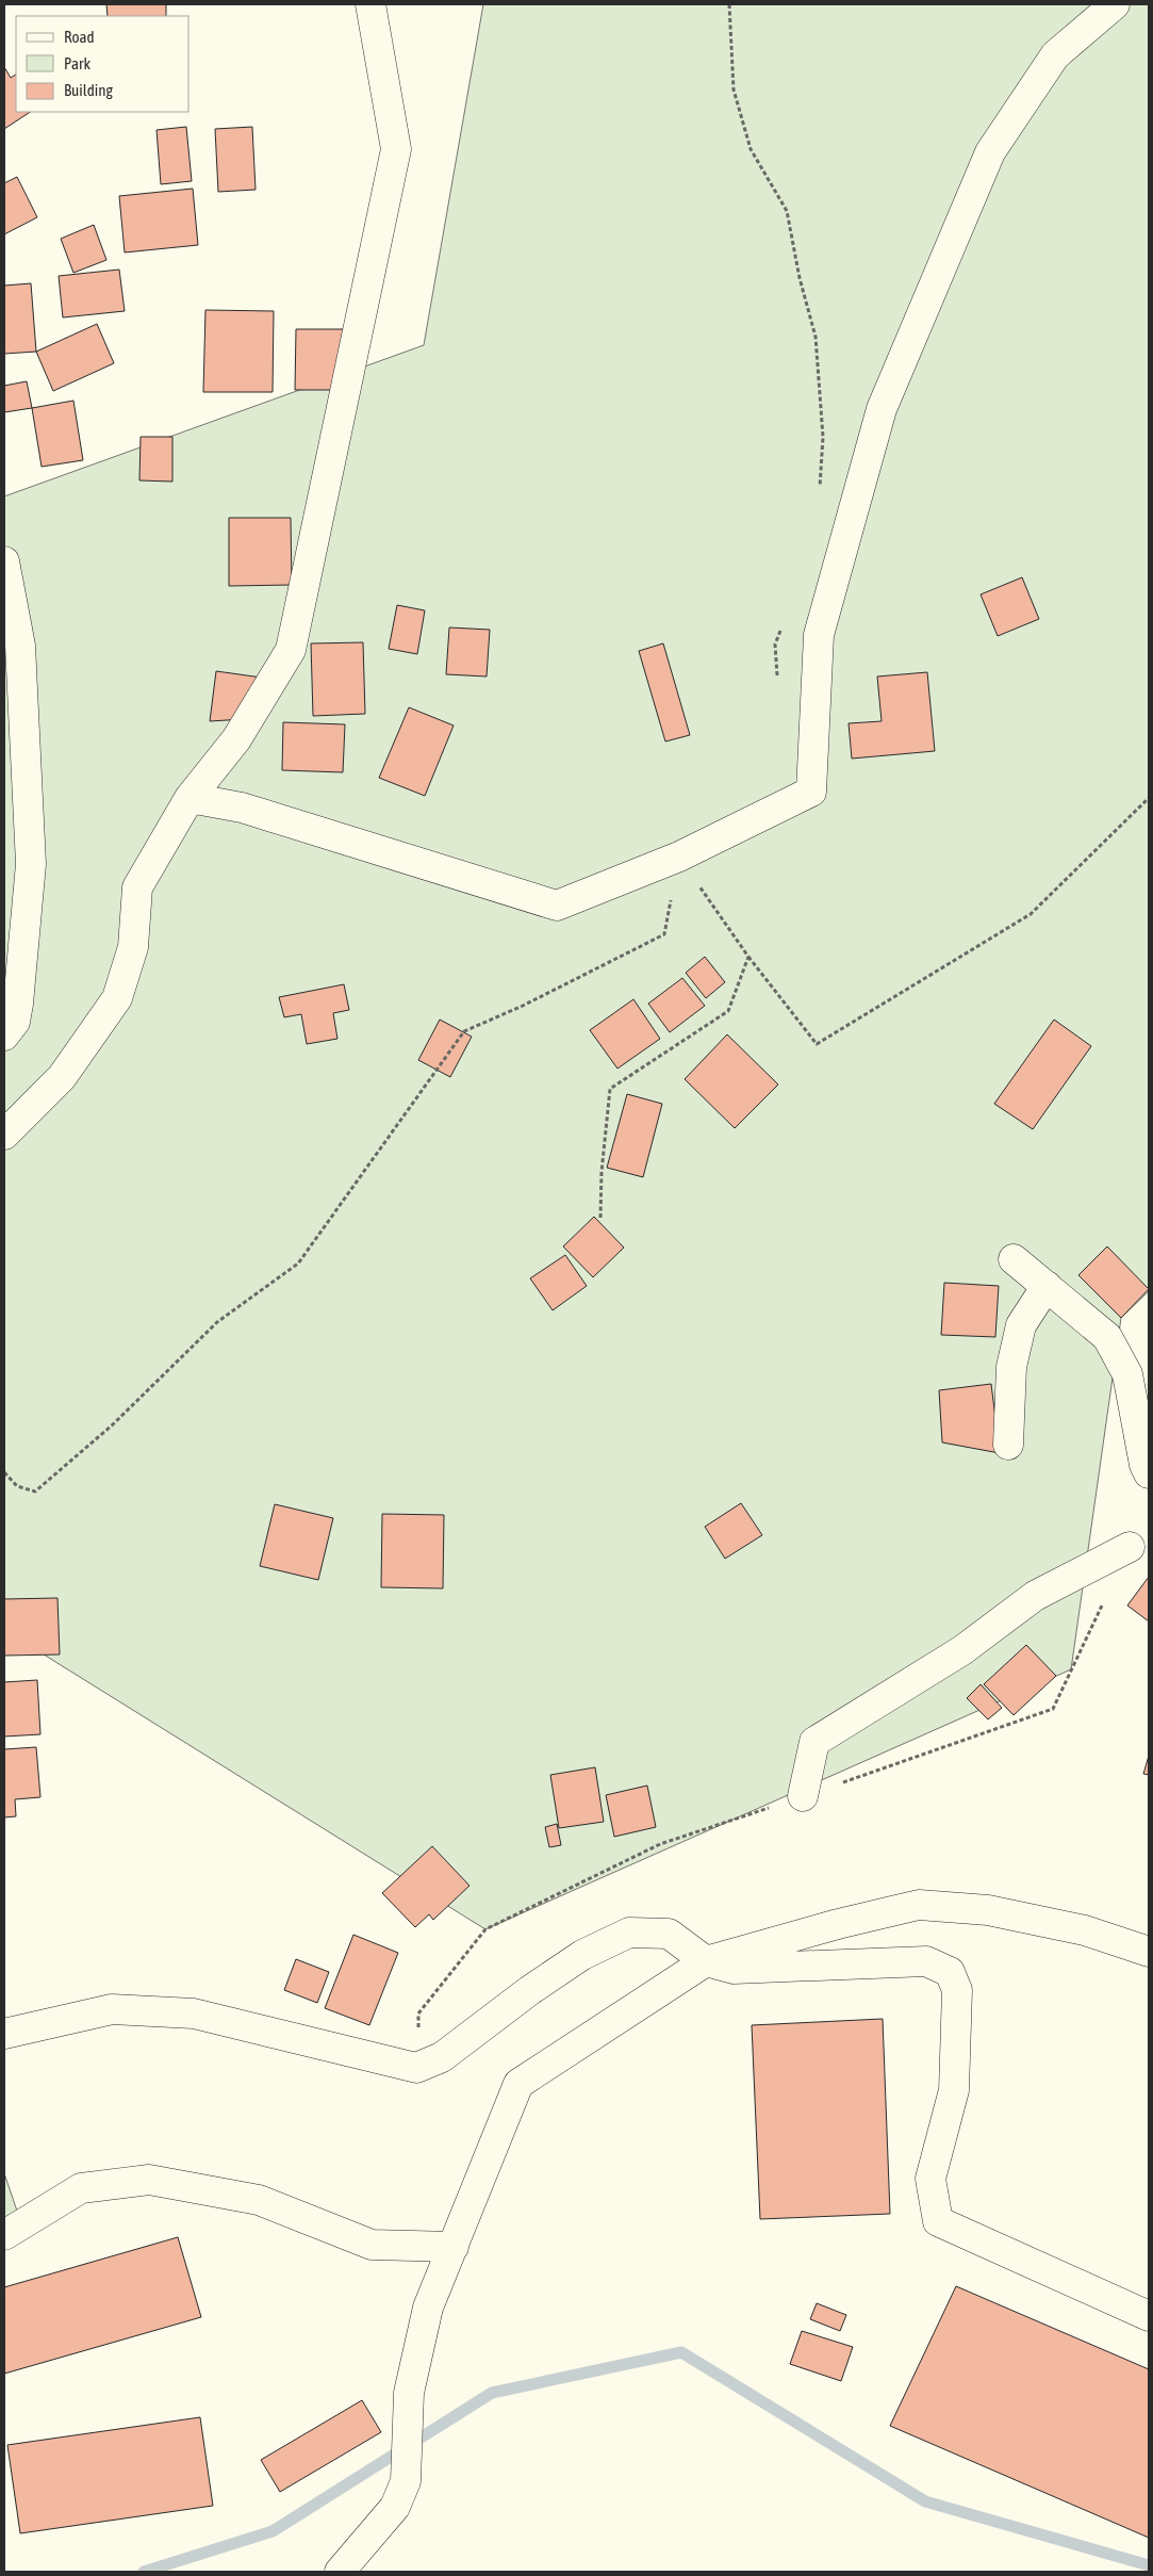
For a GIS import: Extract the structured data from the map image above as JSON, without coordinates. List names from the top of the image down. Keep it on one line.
{"legend":["Road","Park","Building"]}
